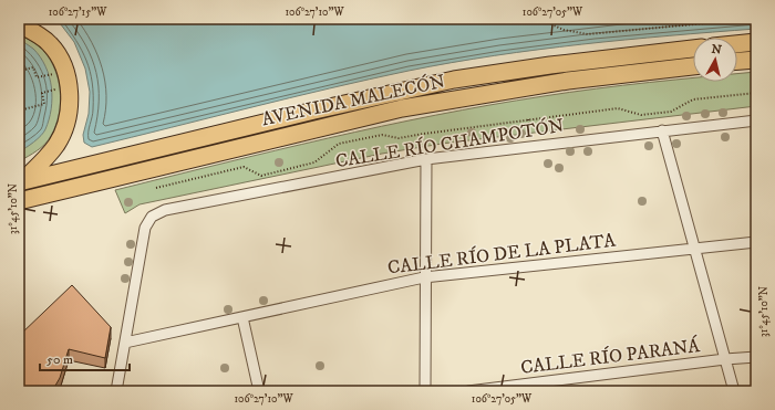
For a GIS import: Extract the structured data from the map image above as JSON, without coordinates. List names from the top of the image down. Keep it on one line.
{"streets":{"main road":["AVENIDA MALECÓN"],"street":["CALLE RÍO CHAMPOTÓN","CALLE RÍO DE LA PLATA","CALLE RÍO PARANÁ"]},"crossings":[["CALLE RÍO CHAMPOTÓN","CALLE RÍO DE LA PLATA"]],"scale_bar":"50 m","north":"top","coordinates":["106°27'15\"W","106°27'10\"W","106°27'05\"W","31°45'10\"N"]}
